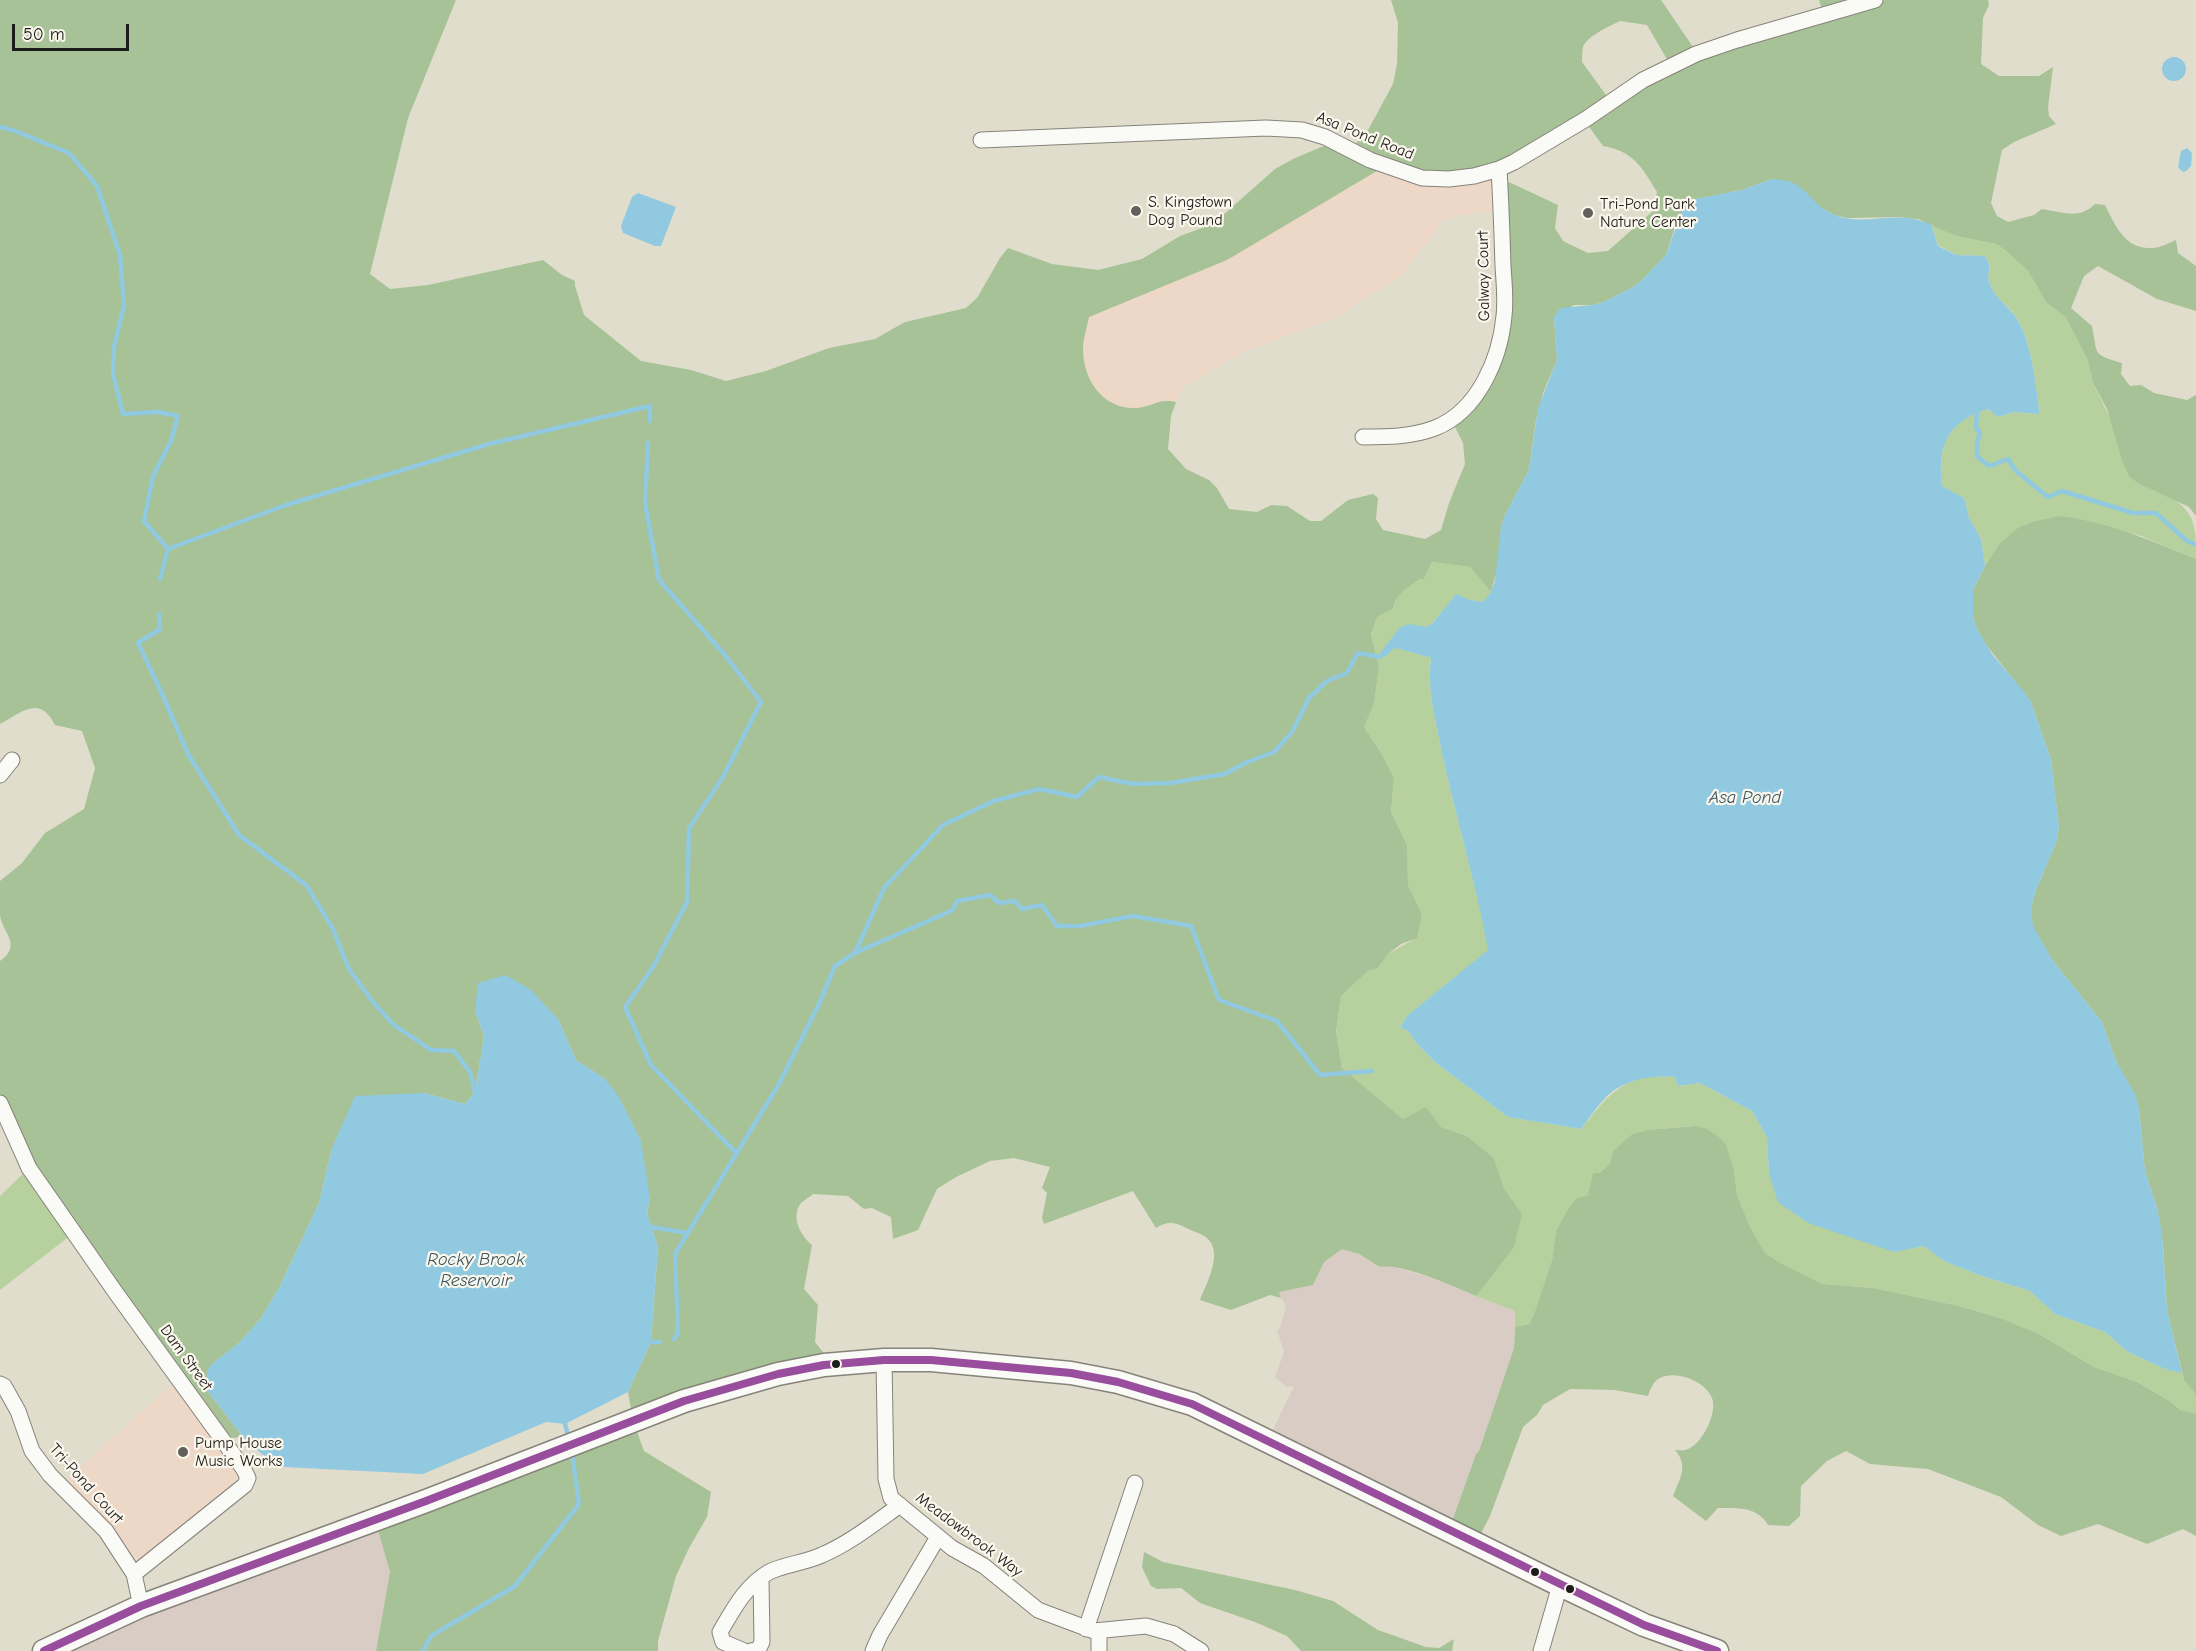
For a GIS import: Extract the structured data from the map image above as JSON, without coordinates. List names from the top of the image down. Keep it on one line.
{"streets":{"street":["Asa Pond Road","Galway Court","Dam Street","Tri-Pond Court","Meadowbrook Way"]},"crossings":[["Asa Pond Road","Galway Court"],["Dam Street","Tri-Pond Court"]],"water":["Asa Pond","Rocky Brook Reservoir"],"places":["S. Kingstown Dog Pound","Tri-Pond Park Nature Center","Pump House Music Works"],"scale_bar":"50 m"}
